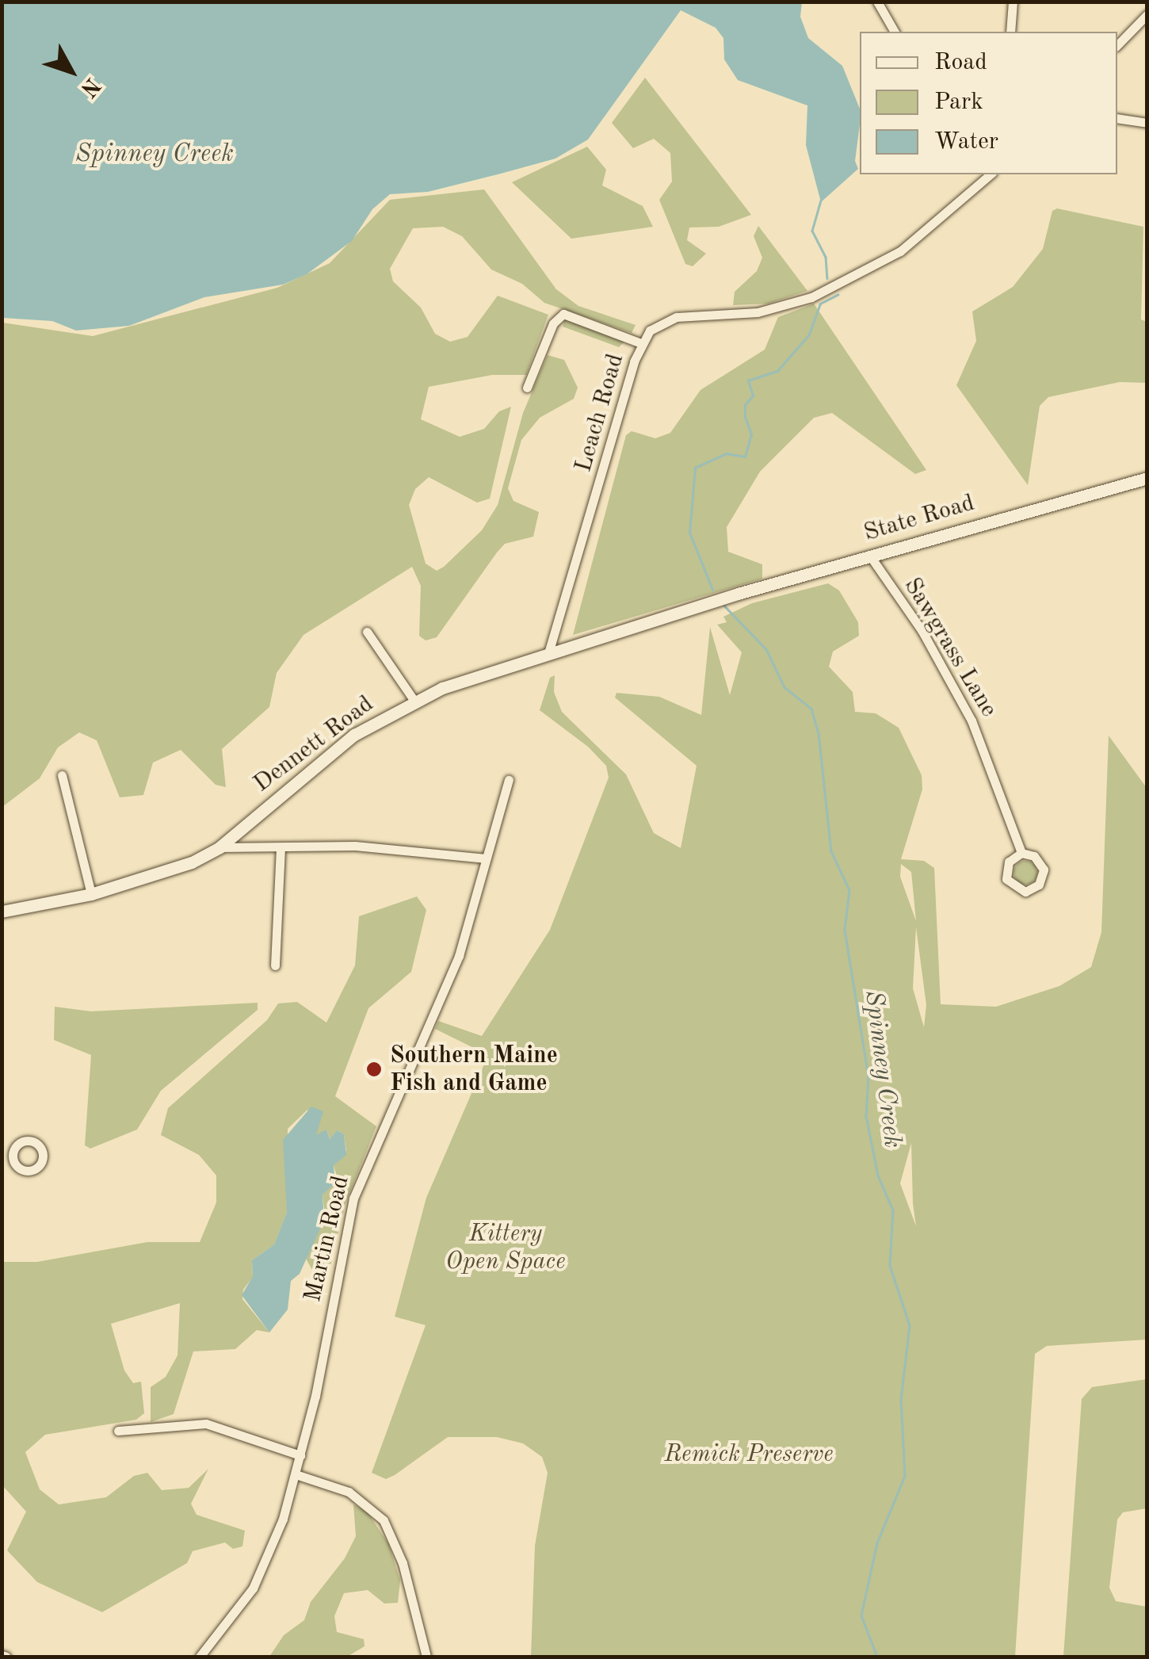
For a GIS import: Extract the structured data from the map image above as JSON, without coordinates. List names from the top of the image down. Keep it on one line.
{"streets":{"street":["Leach Road","State Road","Sawgrass Lane","Dennett Road","Martin Road"]},"crossings":[["Leach Road","Dennett Road"],["State Road","Sawgrass Lane"],["State Road","Dennett Road"]],"water":["Spinney Creek"],"parks":["Kittery Open Space","Remick Preserve"],"places":["Southern Maine Fish and Game"],"legend":["Road","Park","Water"],"north":"bottom right"}
